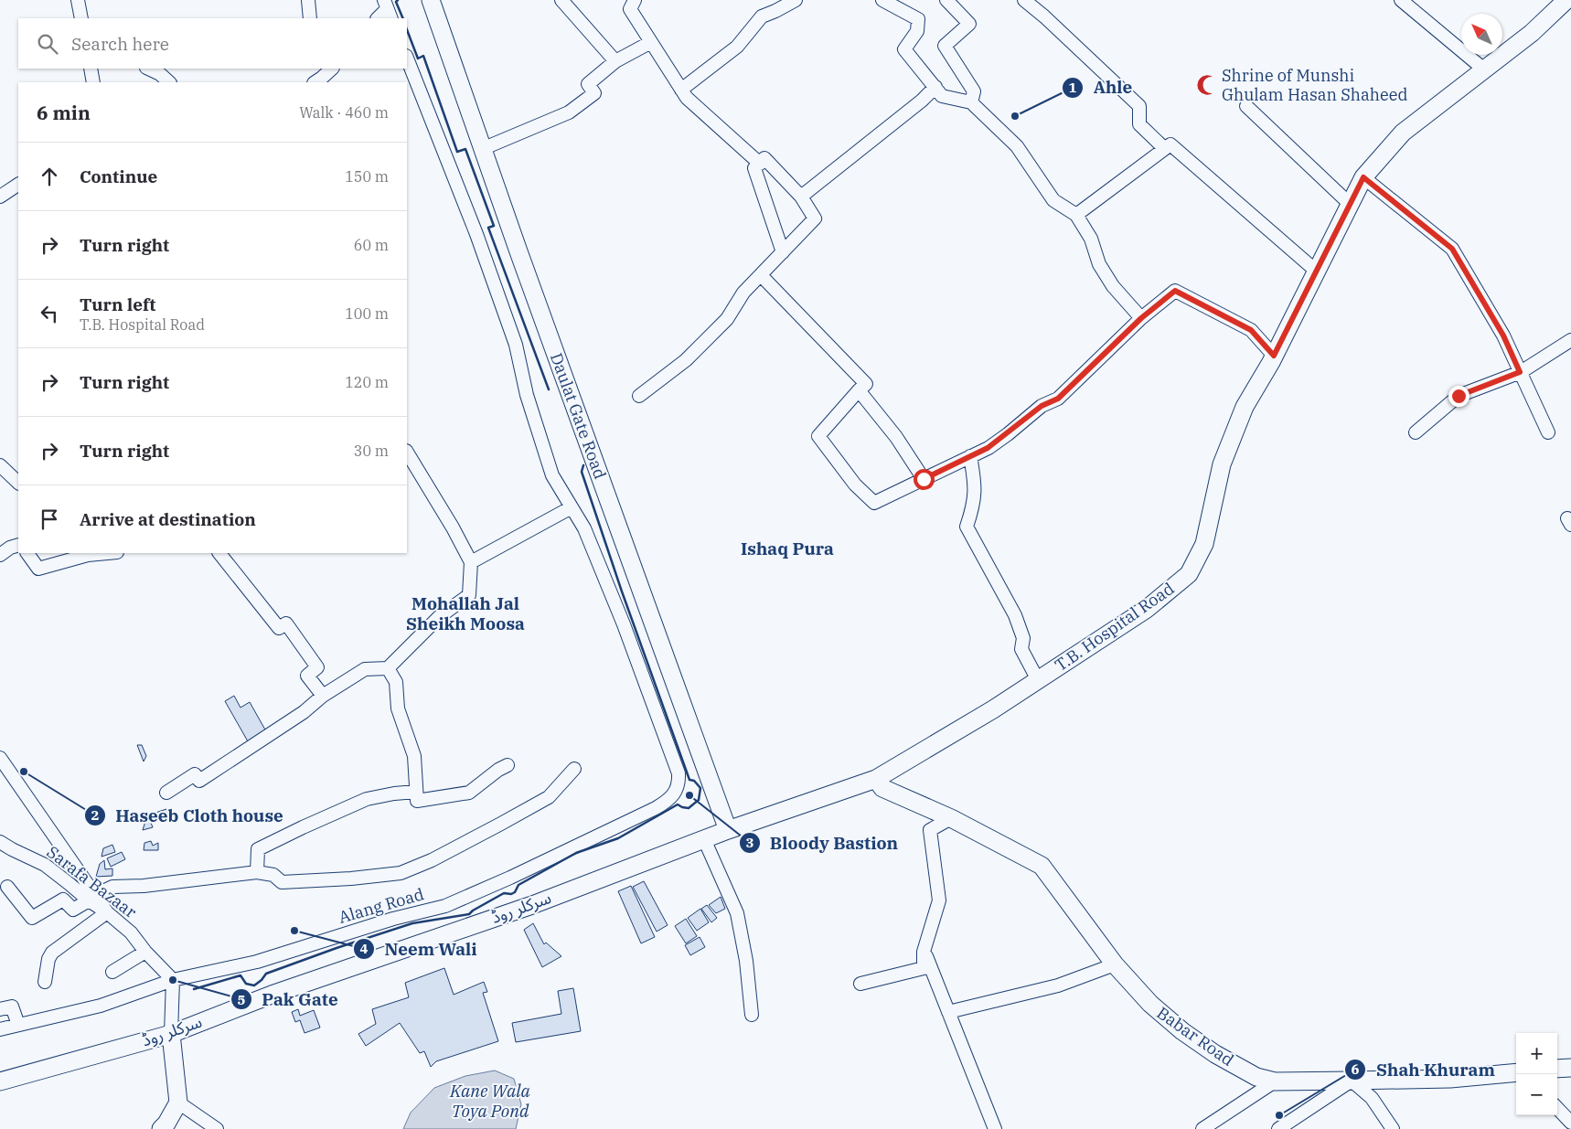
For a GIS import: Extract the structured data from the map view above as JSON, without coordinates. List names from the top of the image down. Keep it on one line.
{"streets":{"main road":["Daulat Gate Road","T.B. Hospital Road","سرکلر روڈ","Babar Road"],"street":["Sarafa Bazaar","Alang Road"]},"crossings":[["Daulat Gate Road","T.B. Hospital Road"],["Daulat Gate Road","سرکلر روڈ"],["T.B. Hospital Road","سرکلر روڈ"],["T.B. Hospital Road","Babar Road"],["Sarafa Bazaar","Alang Road"]],"districts":["Ishaq Pura","Mohallah Jal Sheikh Moosa"],"water":["Kane Wala Toya Pond"],"places":{"mosque":["Shrine of Munshi Ghulam Hasan Shaheed"],"other":["Ahle","Haseeb Cloth house","Bloody Bastion","Neem Wali","Pak Gate","Shah Khuram"]},"north":"top left","page":{"search":"Search here","heading":["6 min","Walk · 460 m"],"list":[["Continue","150 m"],["Turn right","60 m"],["Turn left","T.B. Hospital Road","100 m"],["Turn right","120 m"],["Turn right","30 m"],"Arrive at destination"],"map_buttons":["+","−"]}}
